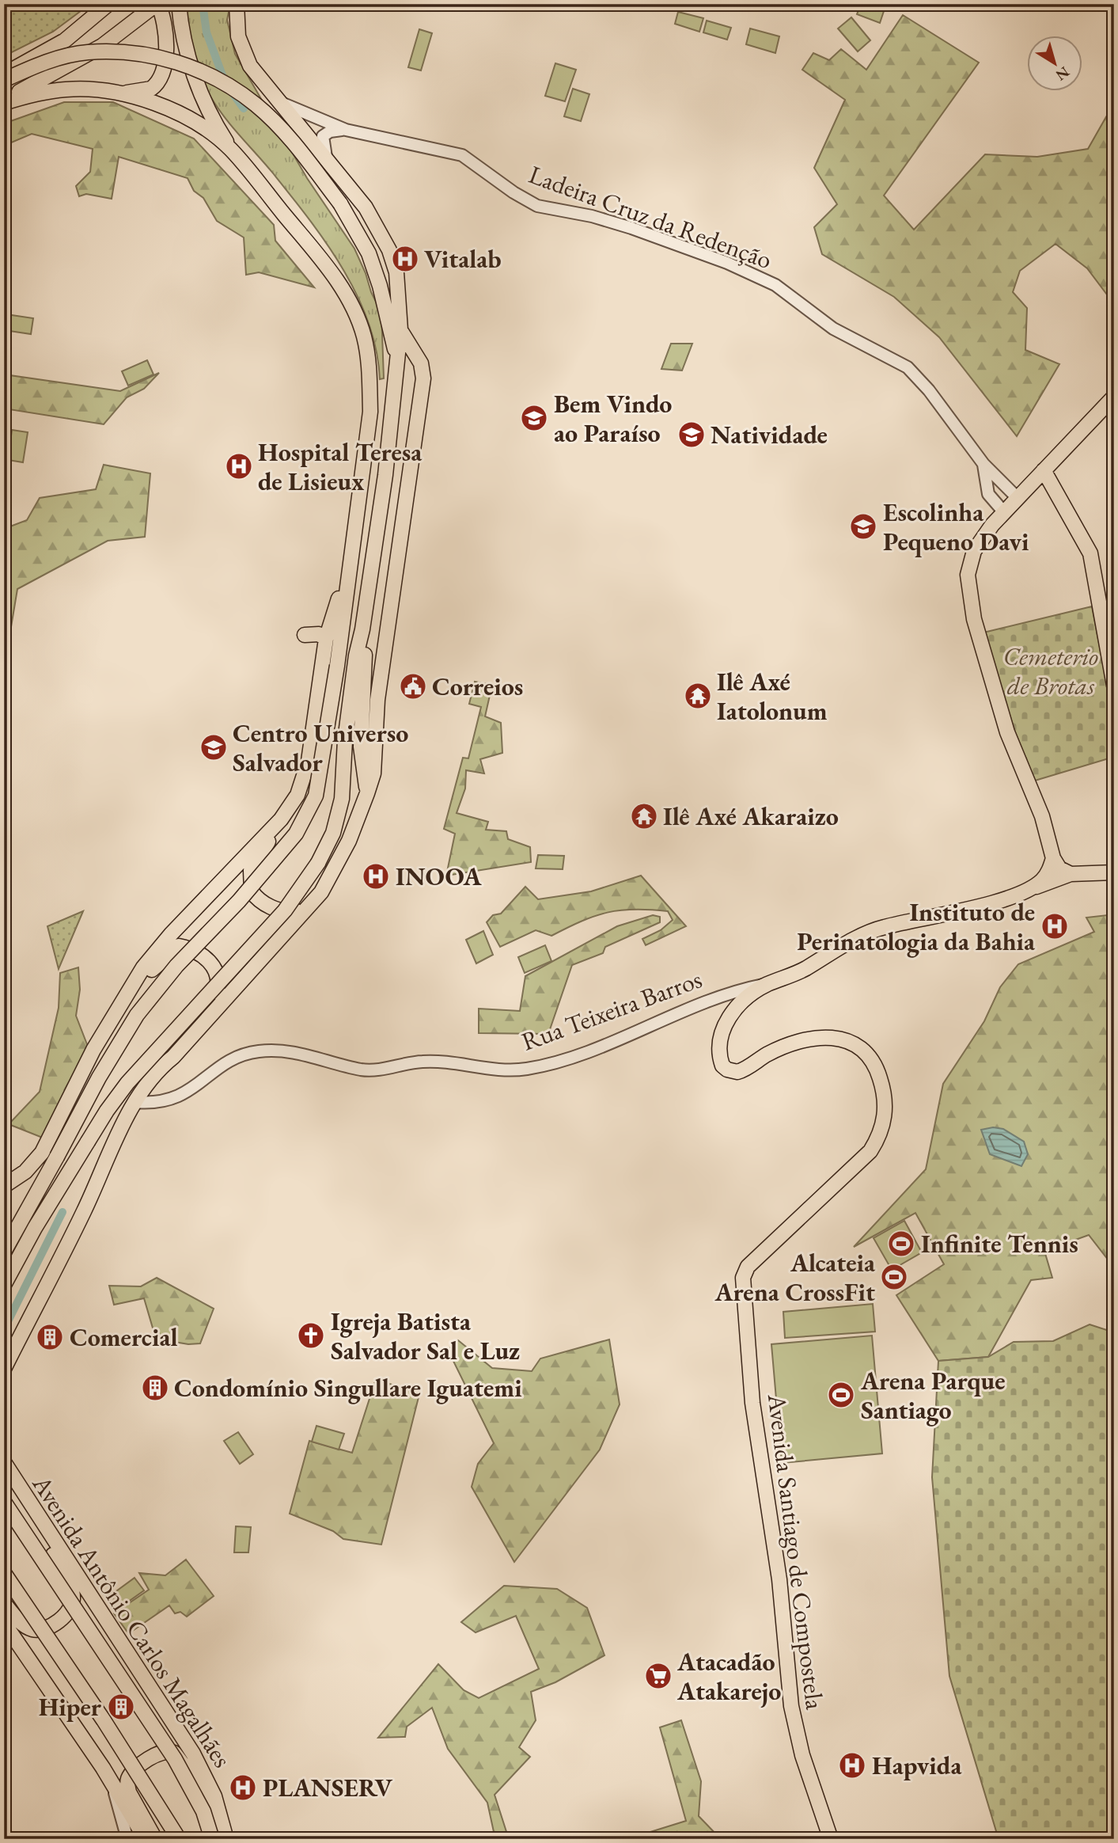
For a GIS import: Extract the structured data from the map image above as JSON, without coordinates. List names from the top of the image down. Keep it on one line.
{"streets":{"main road":["Rua Teixeira Barros","Avenida Santiago de Compostela","Avenida Antônio Carlos Magalhães"],"street":["Ladeira Cruz da Redenção"]},"crossings":[["Rua Teixeira Barros","Avenida Santiago de Compostela"]],"parks":["Cemeterio de Brotas"],"places":{"hospital":["Vitalab","Hospital Teresa de Lisieux","INOOA","Instituto de Perinatologia da Bahia","Hapvida","PLANSERV"],"school or university":["Bem Vindo ao Paraíso","Natividade","Escolinha Pequeno Davi","Centro Universo Salvador"],"public building":["Correios"],"temple":["Ilê Axé Iatolonum","Ilê Axé Akaraizo"],"sports":["Infinite Tennis","Alcateia Arena CrossFit","Arena Parque Santiago"],"church":["Igreja Batista Salvador Sal e Luz"],"building":["Comercial","Condomínio Singullare Iguatemi","Hiper"],"supermarket":["Atacadão Atakarejo"]},"north":"bottom right"}
